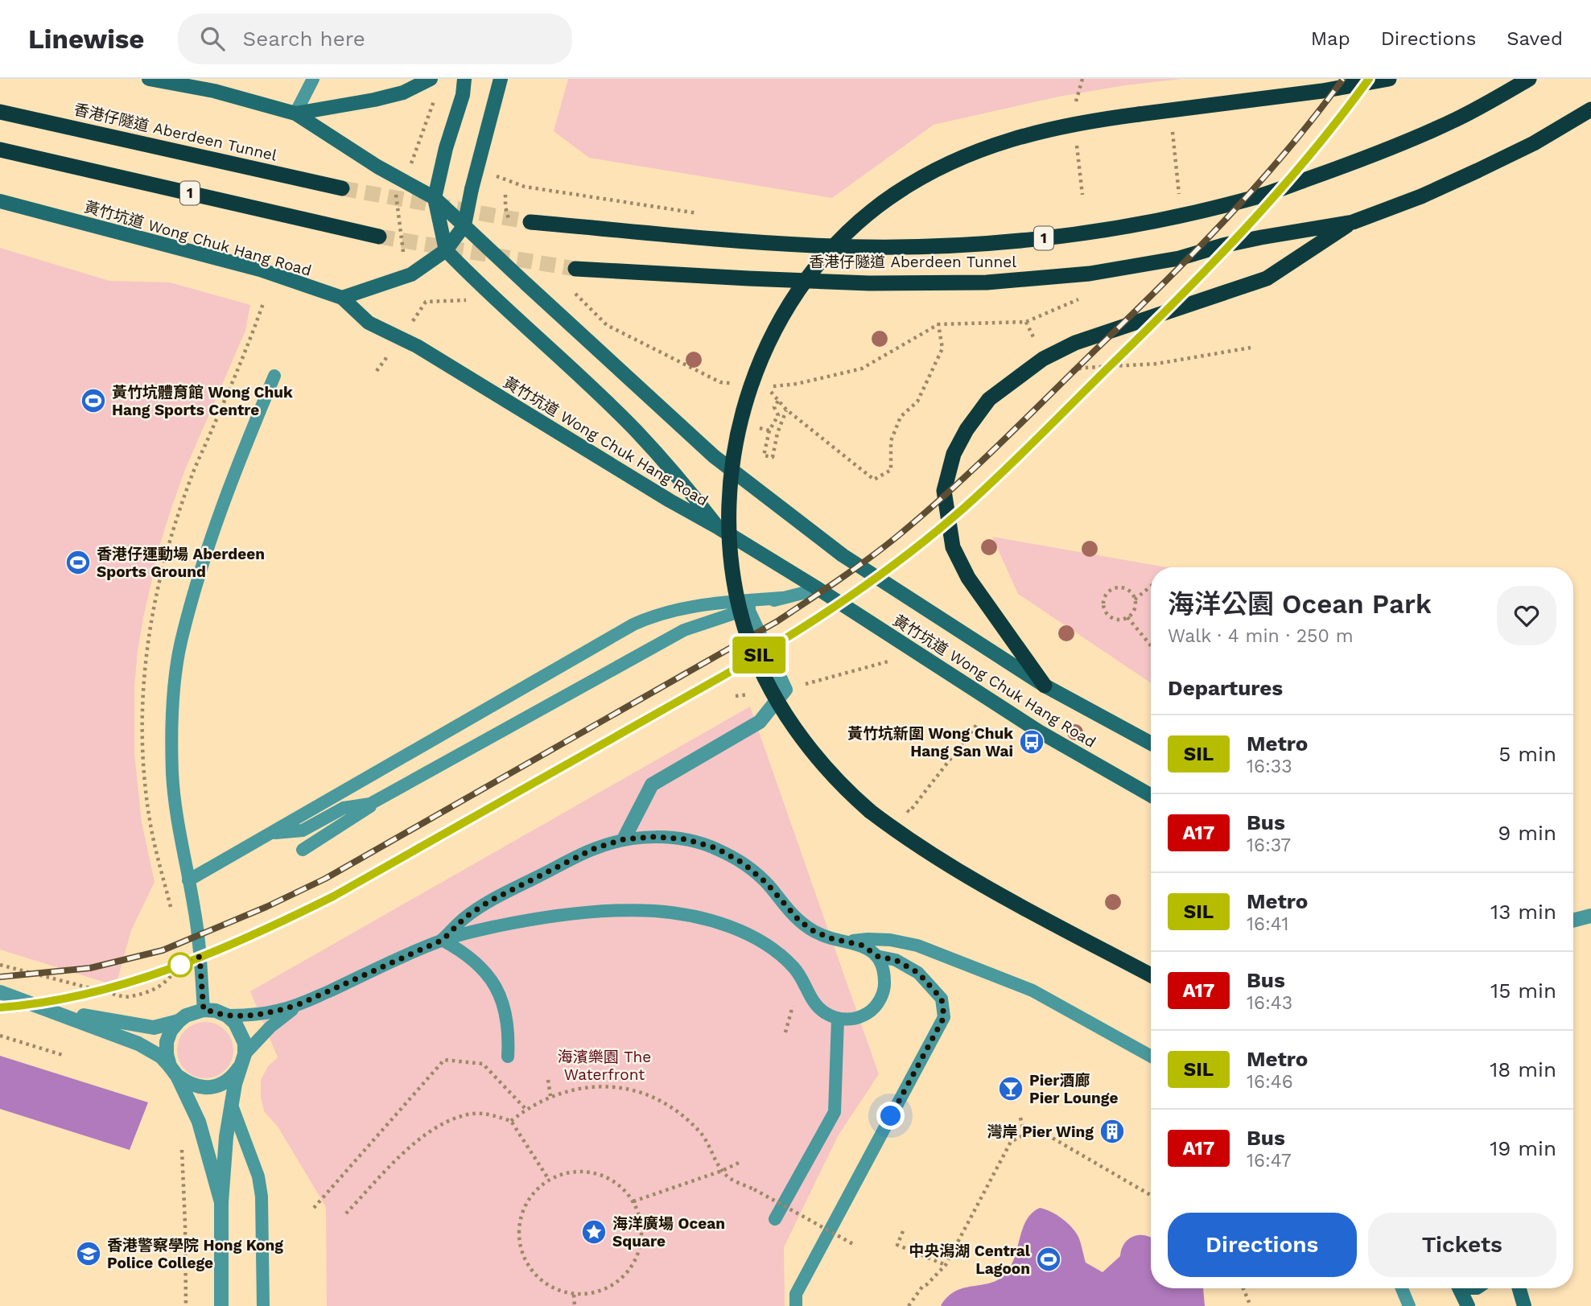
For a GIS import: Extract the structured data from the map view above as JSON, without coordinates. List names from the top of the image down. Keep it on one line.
{"streets":{"highway":["香港仔隧道 Aberdeen Tunnel","1"],"main road":["黃竹坑道 Wong Chuk Hang Road"]},"parks":["海濱樂園 The Waterfront"],"places":{"sports":["黃竹坑體育館 Wong Chuk Hang Sports Centre","香港仔運動場 Aberdeen Sports Ground","中央潟湖 Central Lagoon"],"bus stop":["黃竹坑新圍 Wong Chuk Hang San Wai"],"bar":["Pier酒廊 Pier Lounge"],"building":["灣岸 Pier Wing"],"place":["海洋廣場 Ocean Square"],"school or university":["香港警察學院 Hong Kong Police College"]},"lines":["metro line SIL"],"page":{"header":"Linewise","search":"Search here","nav":["Map","Directions","Saved"],"on_map":"SIL","heading":[["海洋公園 Ocean Park","Walk · 4 min · 250 m"],"Departures"],"list":[{"mark":"SIL","name":"Metro","note":"16:33","value":"5 min"},{"mark":"A17","name":"Bus","note":"16:37","value":"9 min"},{"mark":"SIL","name":"Metro","note":"16:41","value":"13 min"},{"mark":"A17","name":"Bus","note":"16:43","value":"15 min"},{"mark":"SIL","name":"Metro","note":"16:46","value":"18 min"},{"mark":"A17","name":"Bus","note":"16:47","value":"19 min"}],"buttons":["Directions","Tickets"]}}
